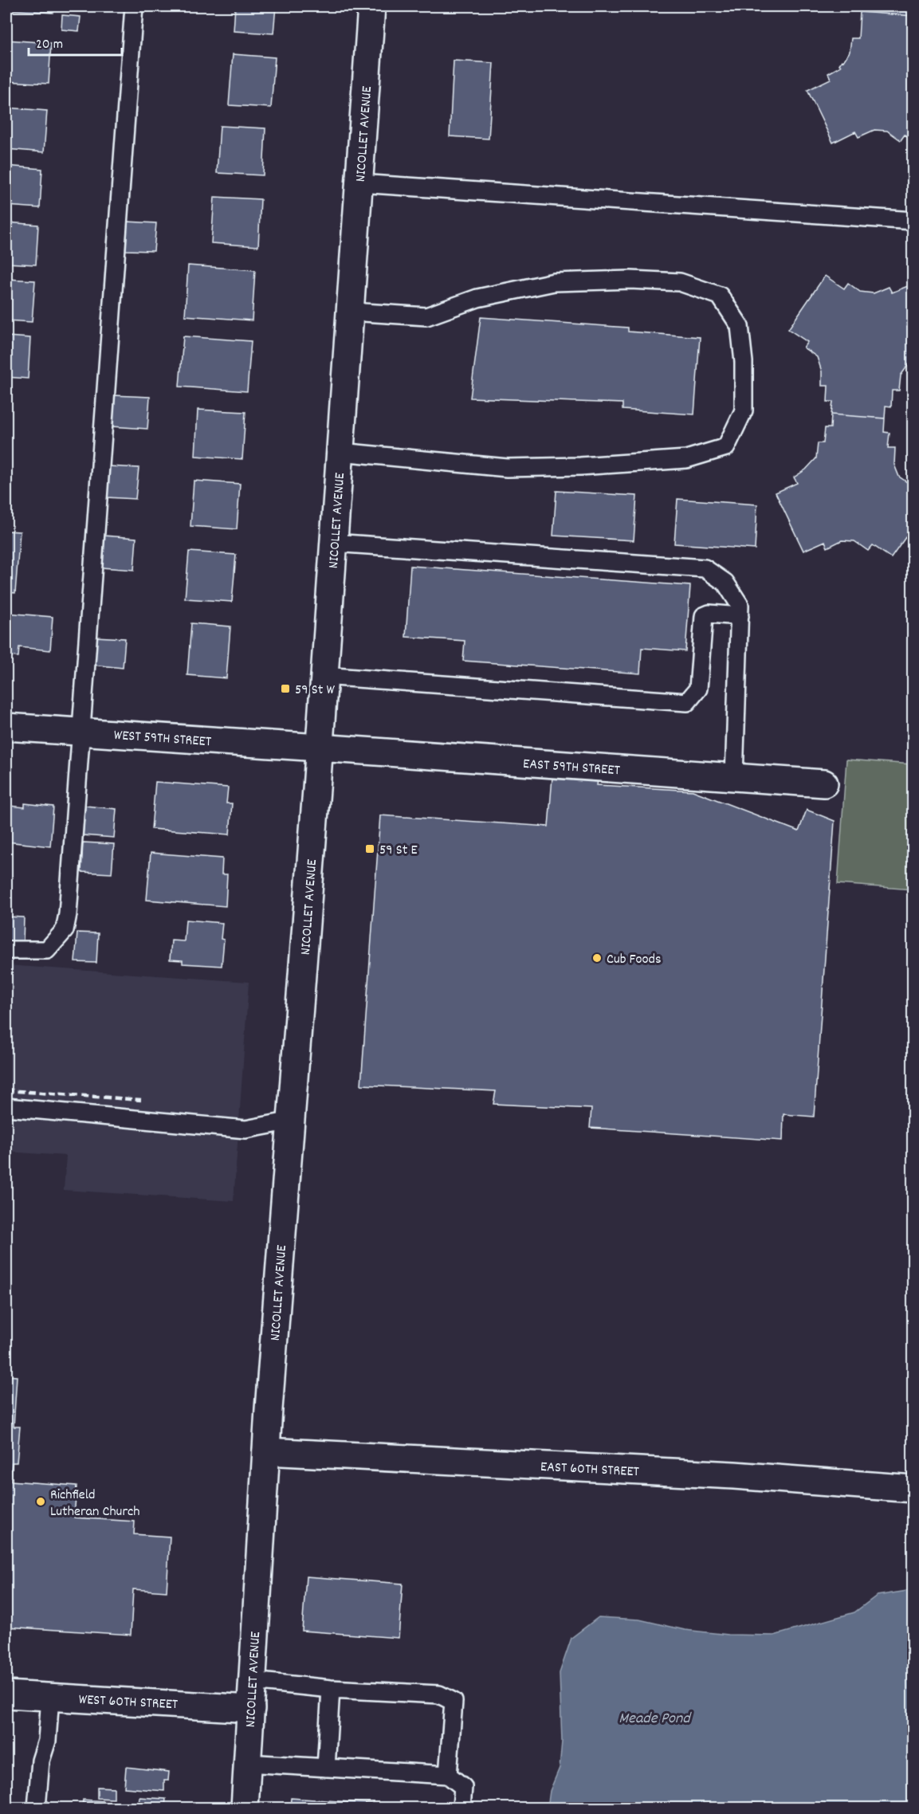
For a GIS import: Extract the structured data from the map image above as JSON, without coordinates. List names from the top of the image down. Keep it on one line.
{"streets":{"main road":["NICOLLET AVENUE","WEST 59TH STREET","EAST 59TH STREET","EAST 60TH STREET","WEST 60TH STREET"]},"crossings":[["NICOLLET AVENUE","WEST 59TH STREET"],["NICOLLET AVENUE","EAST 59TH STREET"],["NICOLLET AVENUE","EAST 60TH STREET"],["NICOLLET AVENUE","WEST 60TH STREET"],["WEST 59TH STREET","EAST 59TH STREET"]],"water":["Meade Pond"],"places":{"transit":["59 St W","59 St E"],"other":["Cub Foods","Richfield Lutheran Church"]},"scale_bar":"20 m"}
